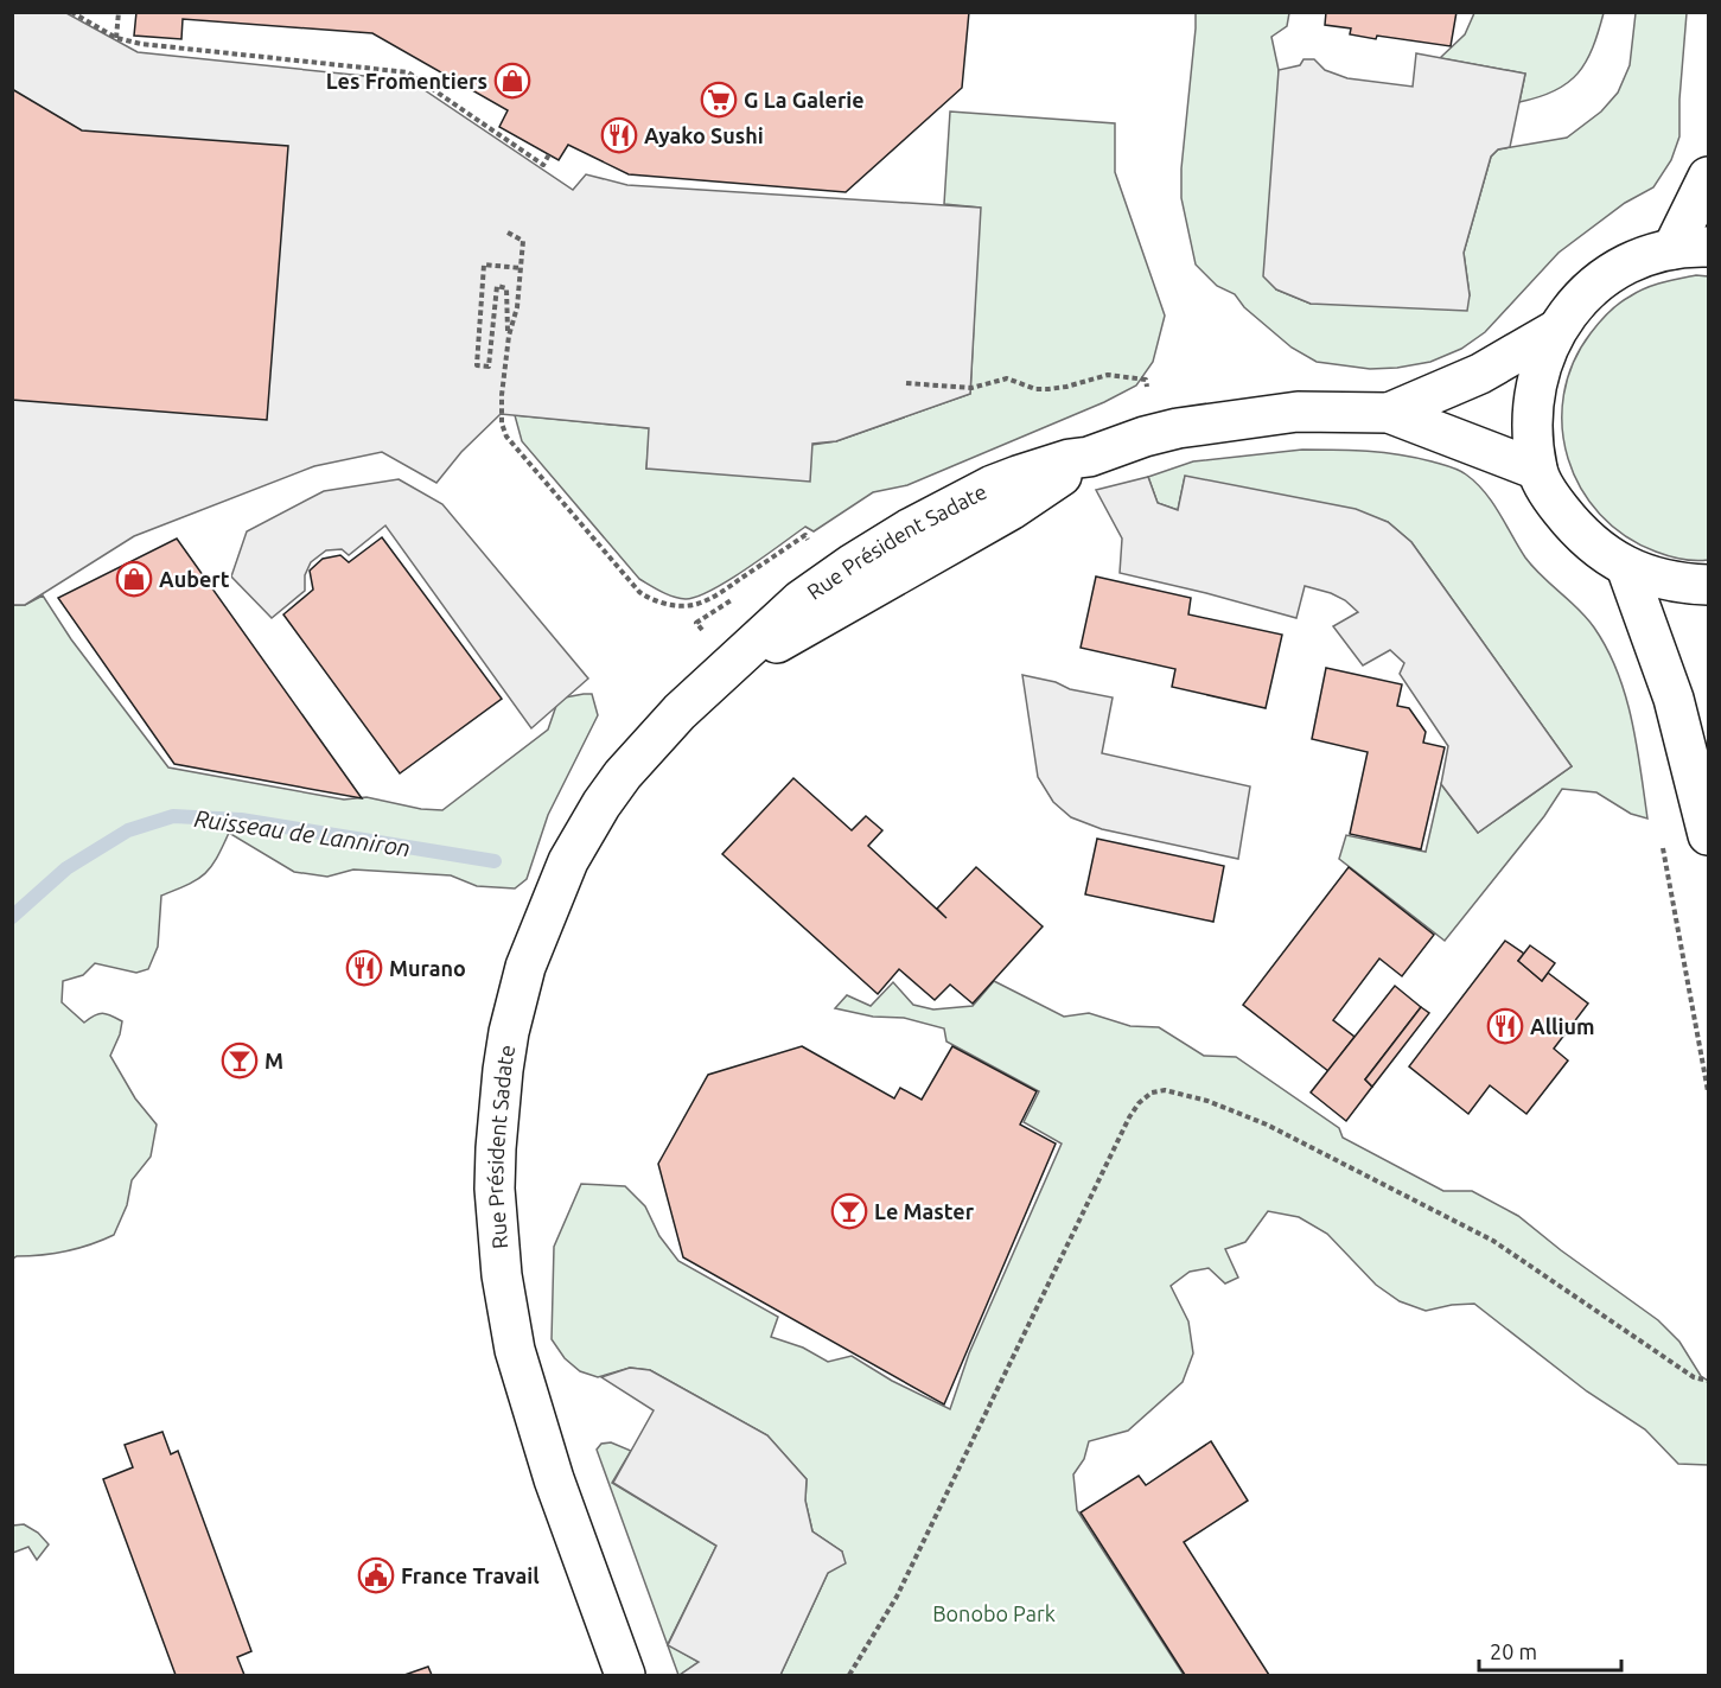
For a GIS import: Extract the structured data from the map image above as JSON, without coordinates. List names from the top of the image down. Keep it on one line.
{"streets":{"street":["Rue Président Sadate"]},"water":["Ruisseau de Lanniron"],"parks":["Bonobo Park"],"places":{"shop":["Les Fromentiers","Aubert"],"supermarket":["G La Galerie"],"restaurant":["Ayako Sushi","Murano","Allium"],"bar":["M","Le Master"],"public building":["France Travail"]},"scale_bar":"20 m"}
